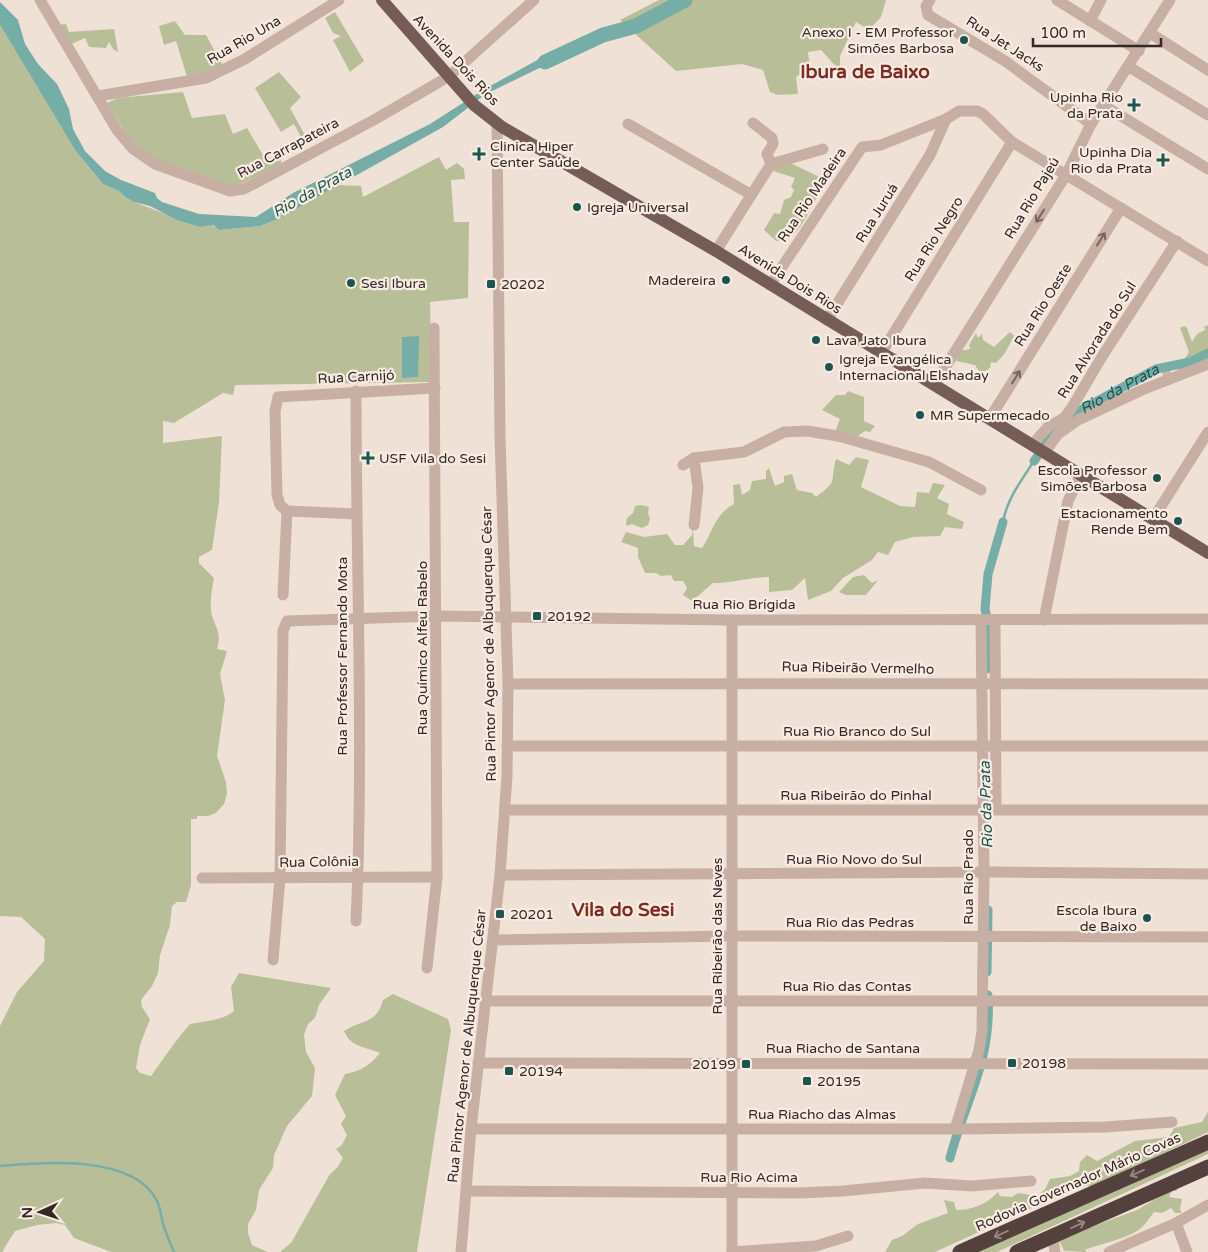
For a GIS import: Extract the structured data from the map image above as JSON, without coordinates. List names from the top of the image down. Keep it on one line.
{"streets":{"highway":["Rodovia Governador Mário Covas"],"main road":["Avenida Dois Rios"],"street":["Rua Rio Una","Rua Jet Jacks","Rua Carrapateira","Rua Rio Madeira","Rua Rio Pajeú","Rua Juruá","Rua Rio Negro","Rua Rio Oeste","Rua Alvorada do Sul","Rua Carnijó","Rua Rio Brígida","Rua Pintor Agenor de Albuquerque César","Rua Químico Alfeu Rabelo","Rua Professor Fernando Mota","Rua Ribeirão Vermelho","Rua Rio Branco do Sul","Rua Ribeirão do Pinhal","Rua Rio Novo do Sul","Rua Colônia","Rua Rio Prado","Rua Rio das Pedras","Rua Ribeirão das Neves","Rua Rio das Contas","Rua Riacho de Santana","Rua Riacho das Almas","Rua Rio Acima"]},"crossings":[["Rua Rio Una","Rua Carrapateira"],["Rua Jet Jacks","Rua Rio Pajeú"],["Avenida Dois Rios","Rua Carrapateira"],["Avenida Dois Rios","Rua Rio Madeira"],["Avenida Dois Rios","Rua Rio Pajeú"],["Avenida Dois Rios","Rua Juruá"],["Avenida Dois Rios","Rua Rio Negro"],["Avenida Dois Rios","Rua Rio Oeste"],["Avenida Dois Rios","Rua Alvorada do Sul"],["Avenida Dois Rios","Rua Pintor Agenor de Albuquerque César"],["Rua Rio Madeira","Rua Juruá"],["Rua Carnijó","Rua Químico Alfeu Rabelo"],["Rua Carnijó","Rua Professor Fernando Mota"],["Rua Rio Brígida","Rua Pintor Agenor de Albuquerque César"],["Rua Rio Brígida","Rua Químico Alfeu Rabelo"],["Rua Rio Brígida","Rua Professor Fernando Mota"],["Rua Rio Brígida","Rua Colônia"],["Rua Rio Brígida","Rua Rio Prado"],["Rua Rio Brígida","Rua Ribeirão das Neves"],["Rua Pintor Agenor de Albuquerque César","Rua Ribeirão Vermelho"],["Rua Pintor Agenor de Albuquerque César","Rua Rio Branco do Sul"],["Rua Pintor Agenor de Albuquerque César","Rua Ribeirão do Pinhal"],["Rua Pintor Agenor de Albuquerque César","Rua Rio Novo do Sul"],["Rua Pintor Agenor de Albuquerque César","Rua Rio das Pedras"],["Rua Pintor Agenor de Albuquerque César","Rua Rio das Contas"],["Rua Pintor Agenor de Albuquerque César","Rua Riacho de Santana"],["Rua Pintor Agenor de Albuquerque César","Rua Riacho das Almas"],["Rua Pintor Agenor de Albuquerque César","Rua Rio Acima"],["Rua Químico Alfeu Rabelo","Rua Colônia"],["Rua Professor Fernando Mota","Rua Colônia"],["Rua Ribeirão Vermelho","Rua Rio Prado"],["Rua Ribeirão Vermelho","Rua Ribeirão das Neves"],["Rua Rio Branco do Sul","Rua Rio Prado"],["Rua Rio Branco do Sul","Rua Ribeirão das Neves"],["Rua Ribeirão do Pinhal","Rua Rio Prado"],["Rua Ribeirão do Pinhal","Rua Ribeirão das Neves"],["Rua Rio Novo do Sul","Rua Rio Prado"],["Rua Rio Novo do Sul","Rua Ribeirão das Neves"],["Rua Rio Prado","Rua Rio das Pedras"],["Rua Rio Prado","Rua Rio das Contas"],["Rua Rio Prado","Rua Riacho de Santana"],["Rua Rio Prado","Rua Riacho das Almas"],["Rua Rio das Pedras","Rua Ribeirão das Neves"],["Rua Ribeirão das Neves","Rua Rio das Contas"],["Rua Ribeirão das Neves","Rua Riacho de Santana"],["Rua Ribeirão das Neves","Rua Riacho das Almas"],["Rua Ribeirão das Neves","Rua Rio Acima"]],"one_way":["Rua Rio Pajeú","Rua Rio Oeste"],"districts":["Ibura de Baixo","Vila do Sesi"],"water":["Rio da Prata"],"places":{"other":["Anexo I - EM Professor Simões Barbosa","Igreja Universal","Madereira","Sesi Ibura","Lava Jato Ibura","Igreja Evangélica Internacional Elshaday","MR Supermecado","Escola Professor Simões Barbosa","Estacionamento Rende Bem","Escola Ibura de Baixo"],"health":["Upinha Rio da Prata","Clinica Hiper Center Saúde","Upinha Dia Rio da Prata","USF Vila do Sesi"],"transit":["20202","20192","20201","20198","20199","20194","20195"]},"scale_bar":"100 m","north":"left"}
